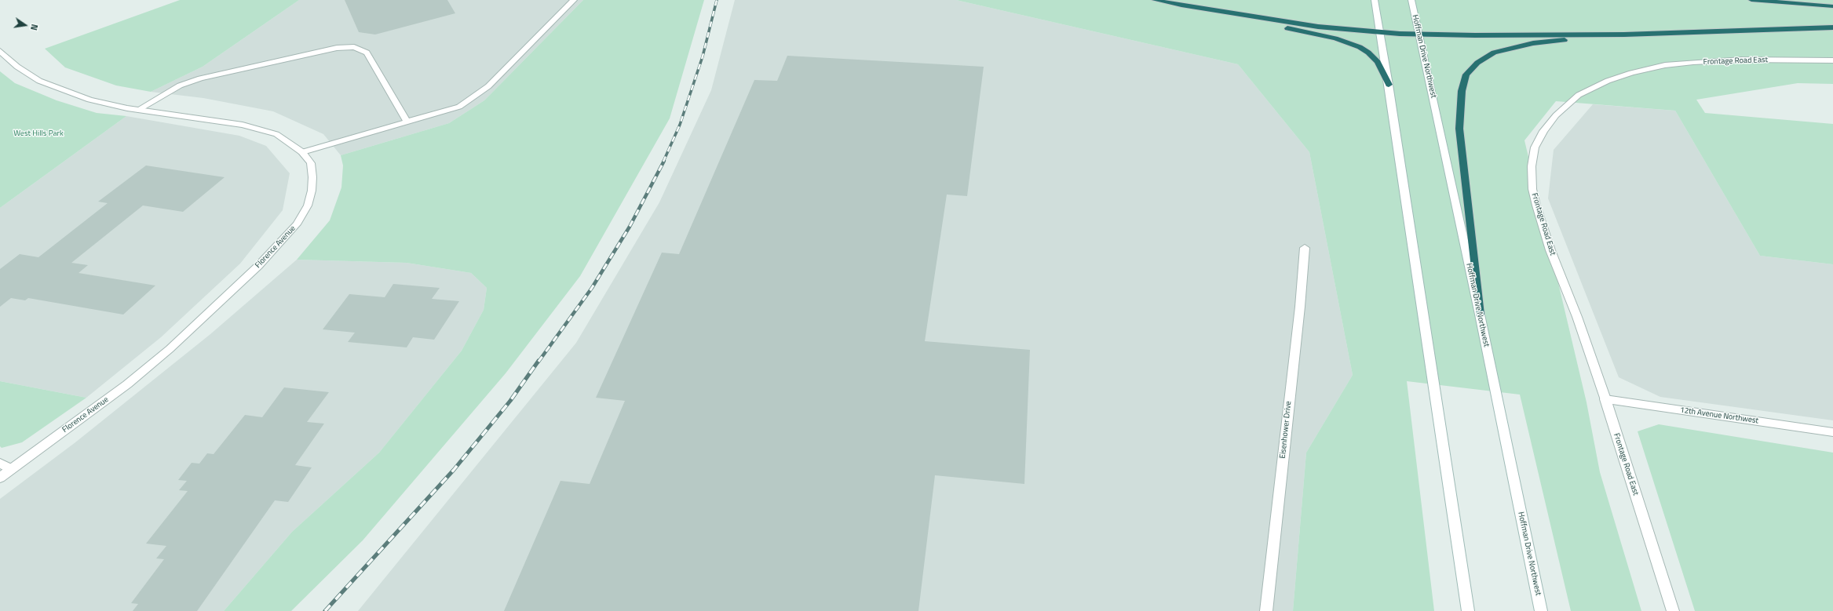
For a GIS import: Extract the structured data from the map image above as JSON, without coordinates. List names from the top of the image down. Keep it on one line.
{"streets":{"street":["Hoffman Drive Northwest","Frontage Road East","Florence Avenue","12th Avenue Northwest","Eisenhower Drive"]},"crossings":[["Frontage Road East","12th Avenue Northwest"]],"parks":["West Hills Park"],"north":"right"}
